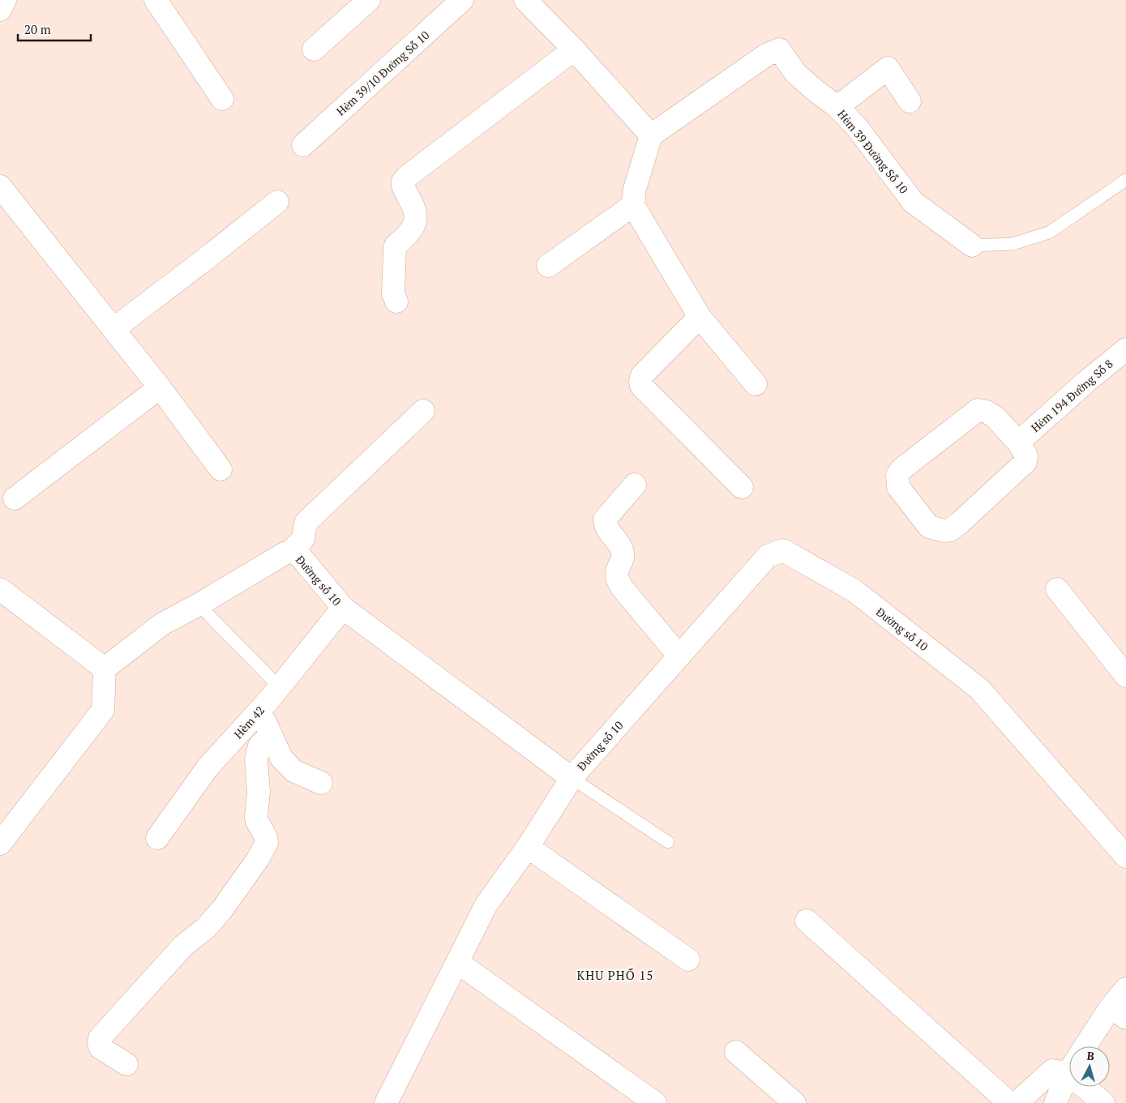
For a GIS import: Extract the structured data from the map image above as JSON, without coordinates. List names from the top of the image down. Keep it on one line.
{"streets":{"street":["Hẻm 39/10 Đường Số 10","Hẻm 39 Đường Số 10","Hẻm 194 Đường Số 8","Đường số 10","Hèm 42"]},"crossings":[["Đường số 10","Hèm 42"]],"districts":["KHU PHỐ 15"],"scale_bar":"20 m","north":"top"}
